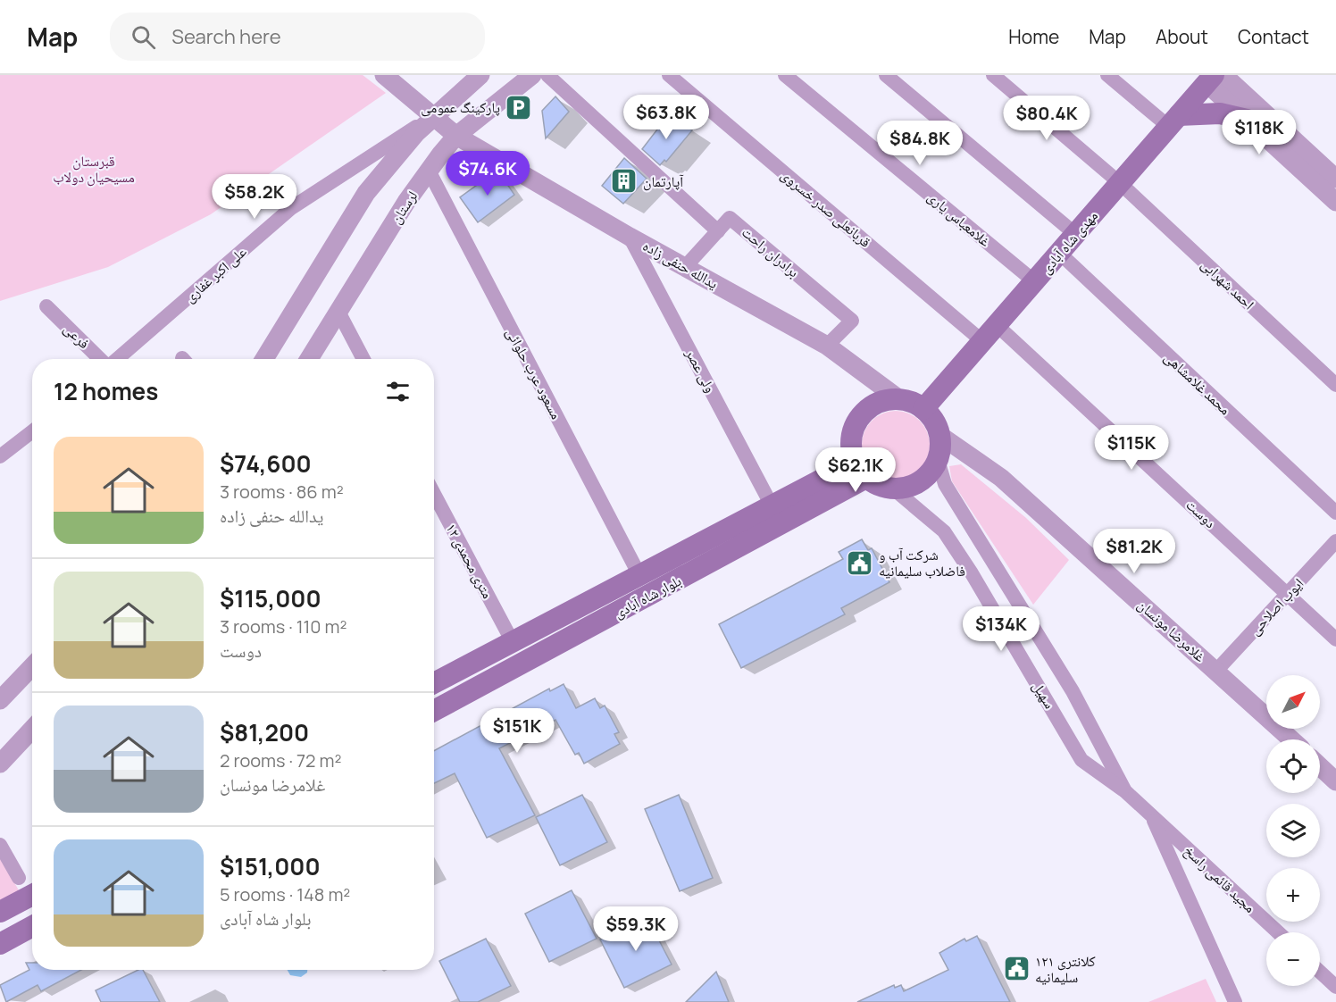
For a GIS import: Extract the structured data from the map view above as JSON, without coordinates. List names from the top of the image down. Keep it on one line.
{"streets":{"main road":["مهدی شاه آبادی","بلوار شاه آبادی"],"street":["لرستان","قربانعلی صدر خسروی","غلامعباس یاری","برادران راحت","یدالله حنفی زاده","علی اکبر غفاری","احمد شهرابی","فرعی","ولی عصر","مسعود عرب حلوائی","محمد غلامشاهی","دوست","۱۲ متری محمدی","ایوب اصلاحی","غلامرضا مونسان","سهیل","مجید قائمی راسخ"]},"crossings":[["لرستان","یدالله حنفی زاده"],["لرستان","مسعود عرب حلوائی"],["قربانعلی صدر خسروی","مهدی شاه آبادی"],["قربانعلی صدر خسروی","دوست"],["غلامعباس یاری","مهدی شاه آبادی"],["مهدی شاه آبادی","یدالله حنفی زاده"],["مهدی شاه آبادی","احمد شهرابی"],["مهدی شاه آبادی","محمد غلامشاهی"],["مهدی شاه آبادی","دوست"],["مهدی شاه آبادی","بلوار شاه آبادی"],["مهدی شاه آبادی","غلامرضا مونسان"],["مهدی شاه آبادی","سهیل"],["برادران راحت","یدالله حنفی زاده"],["یدالله حنفی زاده","علی اکبر غفاری"],["یدالله حنفی زاده","ولی عصر"],["یدالله حنفی زاده","بلوار شاه آبادی"],["یدالله حنفی زاده","غلامرضا مونسان"],["یدالله حنفی زاده","سهیل"],["ولی عصر","بلوار شاه آبادی"],["مسعود عرب حلوائی","بلوار شاه آبادی"],["دوست","ایوب اصلاحی"],["۱۲ متری محمدی","بلوار شاه آبادی"],["بلوار شاه آبادی","غلامرضا مونسان"],["بلوار شاه آبادی","سهیل"],["ایوب اصلاحی","غلامرضا مونسان"],["غلامرضا مونسان","سهیل"],["سهیل","مجید قائمی راسخ"]],"parks":["قبرستان مسیحیان دولاب"],"places":{"parking":["پارکینگ عمومی"],"building":["آپارتمان"],"public building":["شرکت آب و فاضلاب سلیمانیه","كلانتری ١٢١ سلیمانیه"]},"north":"top right","page":{"header":"Map","search":"Search here","nav":["Home","Map","About","Contact"],"price":["$63.8K","$80.4K","$118K","$84.8K","$74.6K","$58.2K","$115K","$62.1K","$81.2K","$134K","$151K","$59.3K"],"heading":"12 homes","list":[{"name":"$74,600","note":"3 rooms · 86 m² · یدالله حنفی زاده"},{"name":"$115,000","note":"3 rooms · 110 m² · دوست"},{"name":"$81,200","note":"2 rooms · 72 m² · غلامرضا مونسان"},{"name":"$151,000","note":"5 rooms · 148 m² · بلوار شاه آبادی"}],"map_buttons":["+","−"]}}
